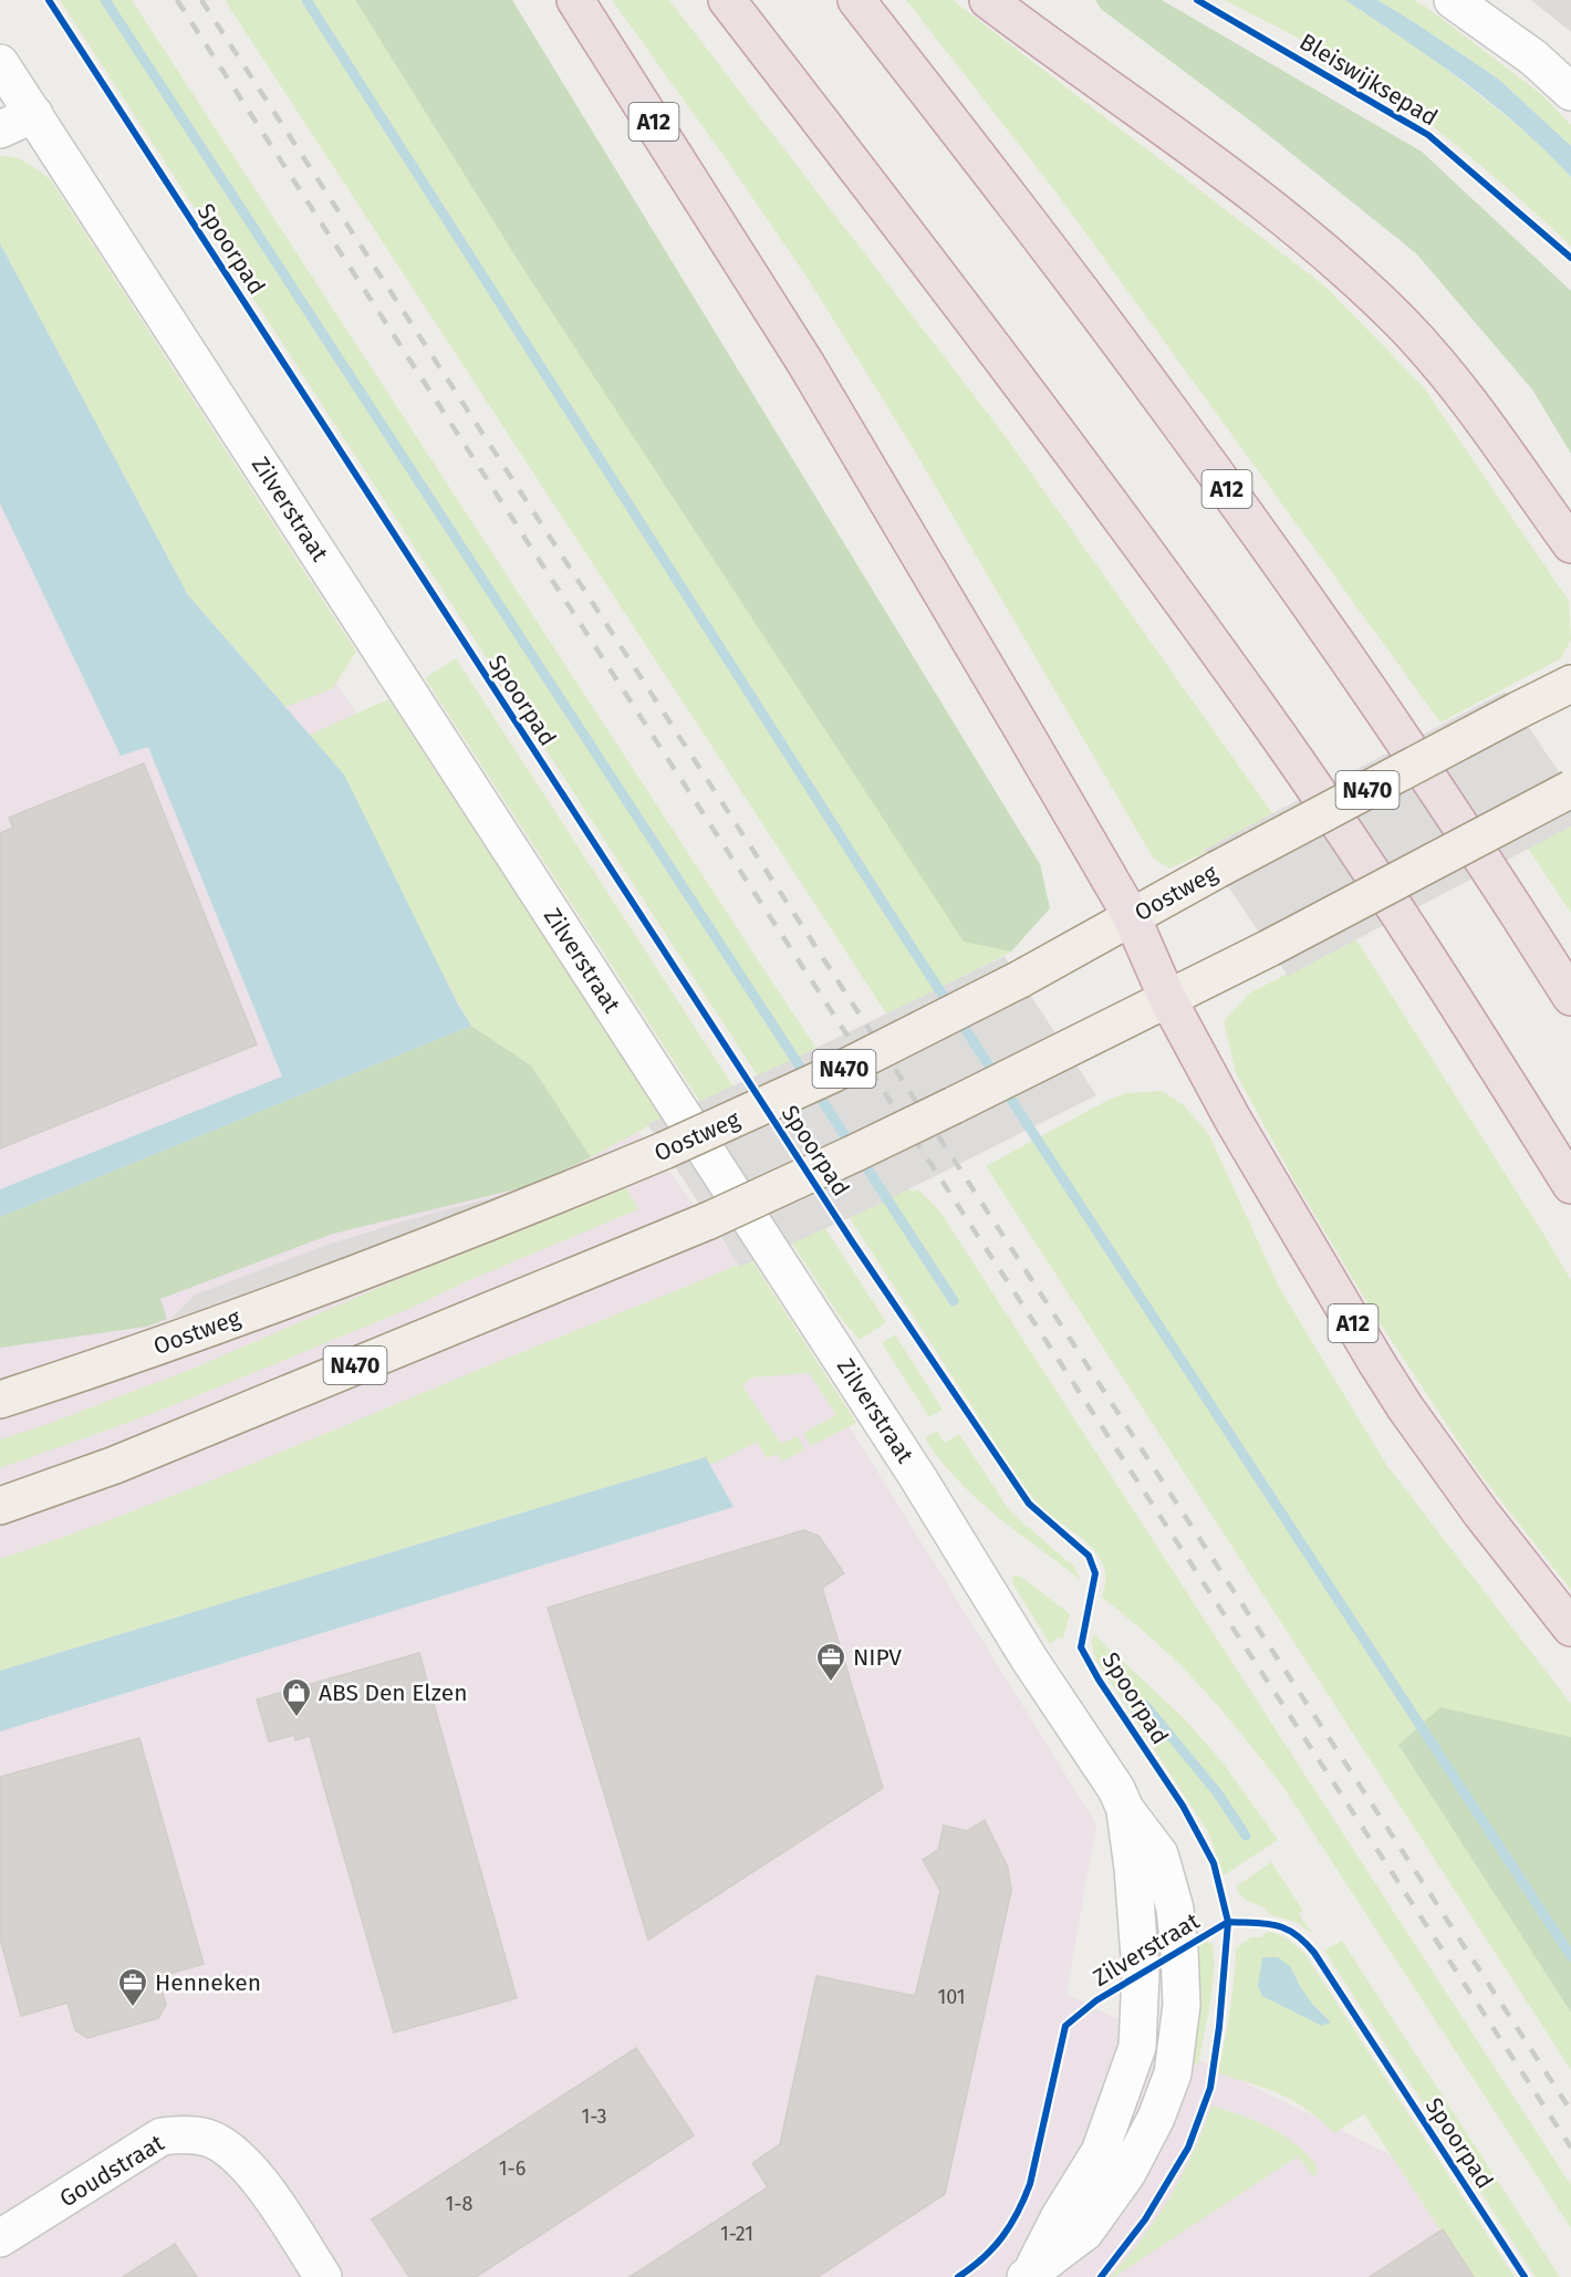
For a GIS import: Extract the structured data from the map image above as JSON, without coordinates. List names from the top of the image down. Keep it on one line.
{"streets":{"highway":["A12"],"main road":["N470","Oostweg"],"street":["Zilverstraat","Goudstraat"],"cycle path":["Bleiswijksepad","Spoorpad"]},"crossings":[["A12","N470"],["A12","Oostweg"]],"places":{"office":["NIPV","Henneken"],"shop":["ABS Den Elzen"]},"house_numbers":["101","1-3","1-6","1-8","1-21"]}
